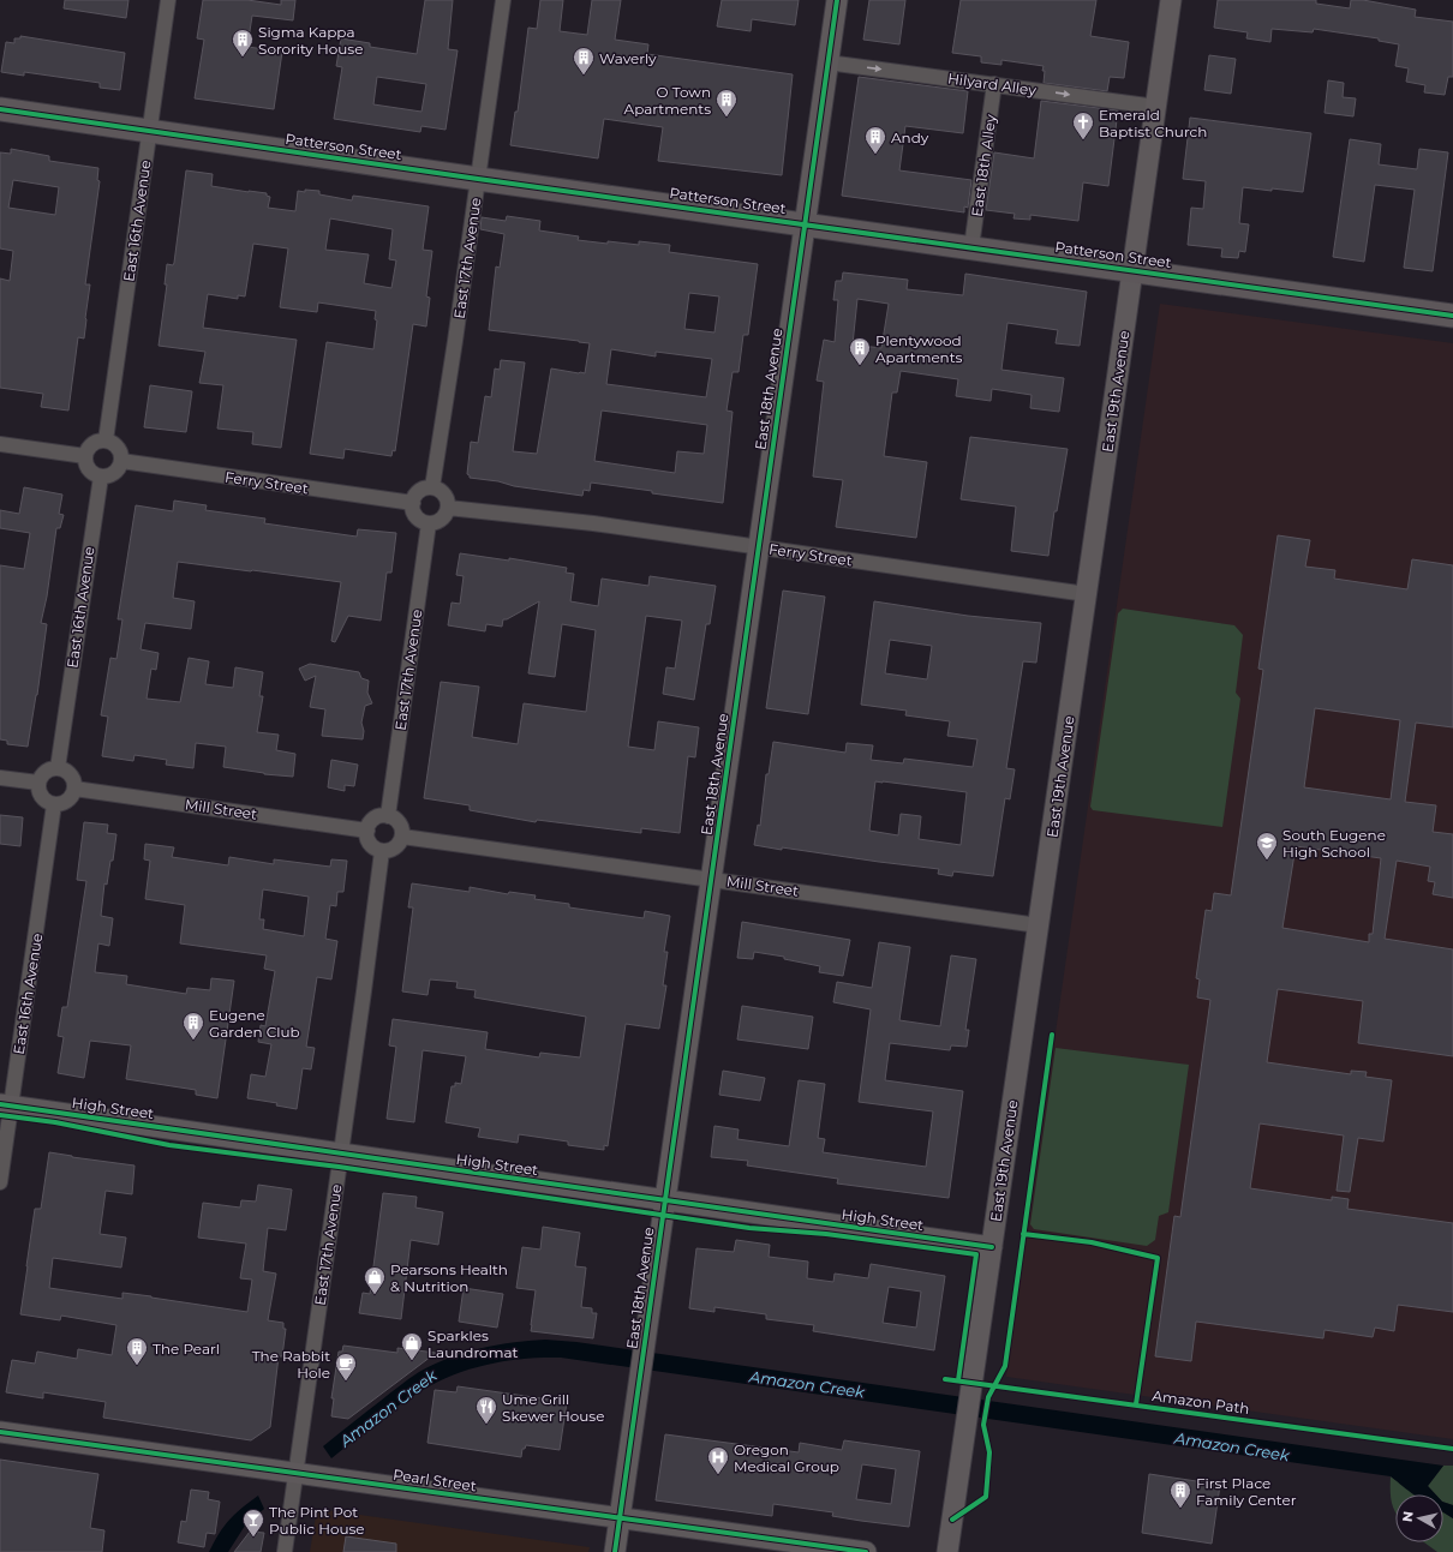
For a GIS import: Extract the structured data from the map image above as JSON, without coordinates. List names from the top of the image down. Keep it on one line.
{"streets":{"main road":["Patterson Street"],"street":["Hilyard Alley","East 18th Alley","East 16th Avenue","East 17th Avenue","East 18th Avenue","East 19th Avenue","Ferry Street","Mill Street","High Street","Pearl Street"],"cycle path":["Amazon Path"]},"crossings":[["Hilyard Alley","East 18th Alley"],["Hilyard Alley","East 18th Avenue"],["Hilyard Alley","East 19th Avenue"],["Patterson Street","East 18th Alley"],["Patterson Street","East 16th Avenue"],["Patterson Street","East 17th Avenue"],["Patterson Street","East 18th Avenue"],["Patterson Street","East 19th Avenue"],["East 16th Avenue","Ferry Street"],["East 16th Avenue","Mill Street"],["East 16th Avenue","High Street"],["East 17th Avenue","Ferry Street"],["East 17th Avenue","Mill Street"],["East 17th Avenue","High Street"],["East 17th Avenue","Pearl Street"],["East 18th Avenue","Ferry Street"],["East 18th Avenue","Mill Street"],["East 18th Avenue","High Street"],["East 18th Avenue","Pearl Street"],["East 19th Avenue","Ferry Street"],["East 19th Avenue","Mill Street"],["East 19th Avenue","High Street"]],"one_way":["Hilyard Alley"],"water":["Amazon Creek"],"places":{"building":["Sigma Kappa Sorority House","Waverly","O Town Apartments","Andy","Plentywood Apartments","Eugene Garden Club","The Pearl","First Place Family Center"],"church":["Emerald Baptist Church"],"school or university":["South Eugene High School"],"shop":["Pearsons Health & Nutrition","Sparkles Laundromat"],"cafe":["The Rabbit Hole"],"restaurant":["Ume Grill Skewer House"],"hospital":["Oregon Medical Group"],"bar":["The Pint Pot Public House"]},"north":"left"}
